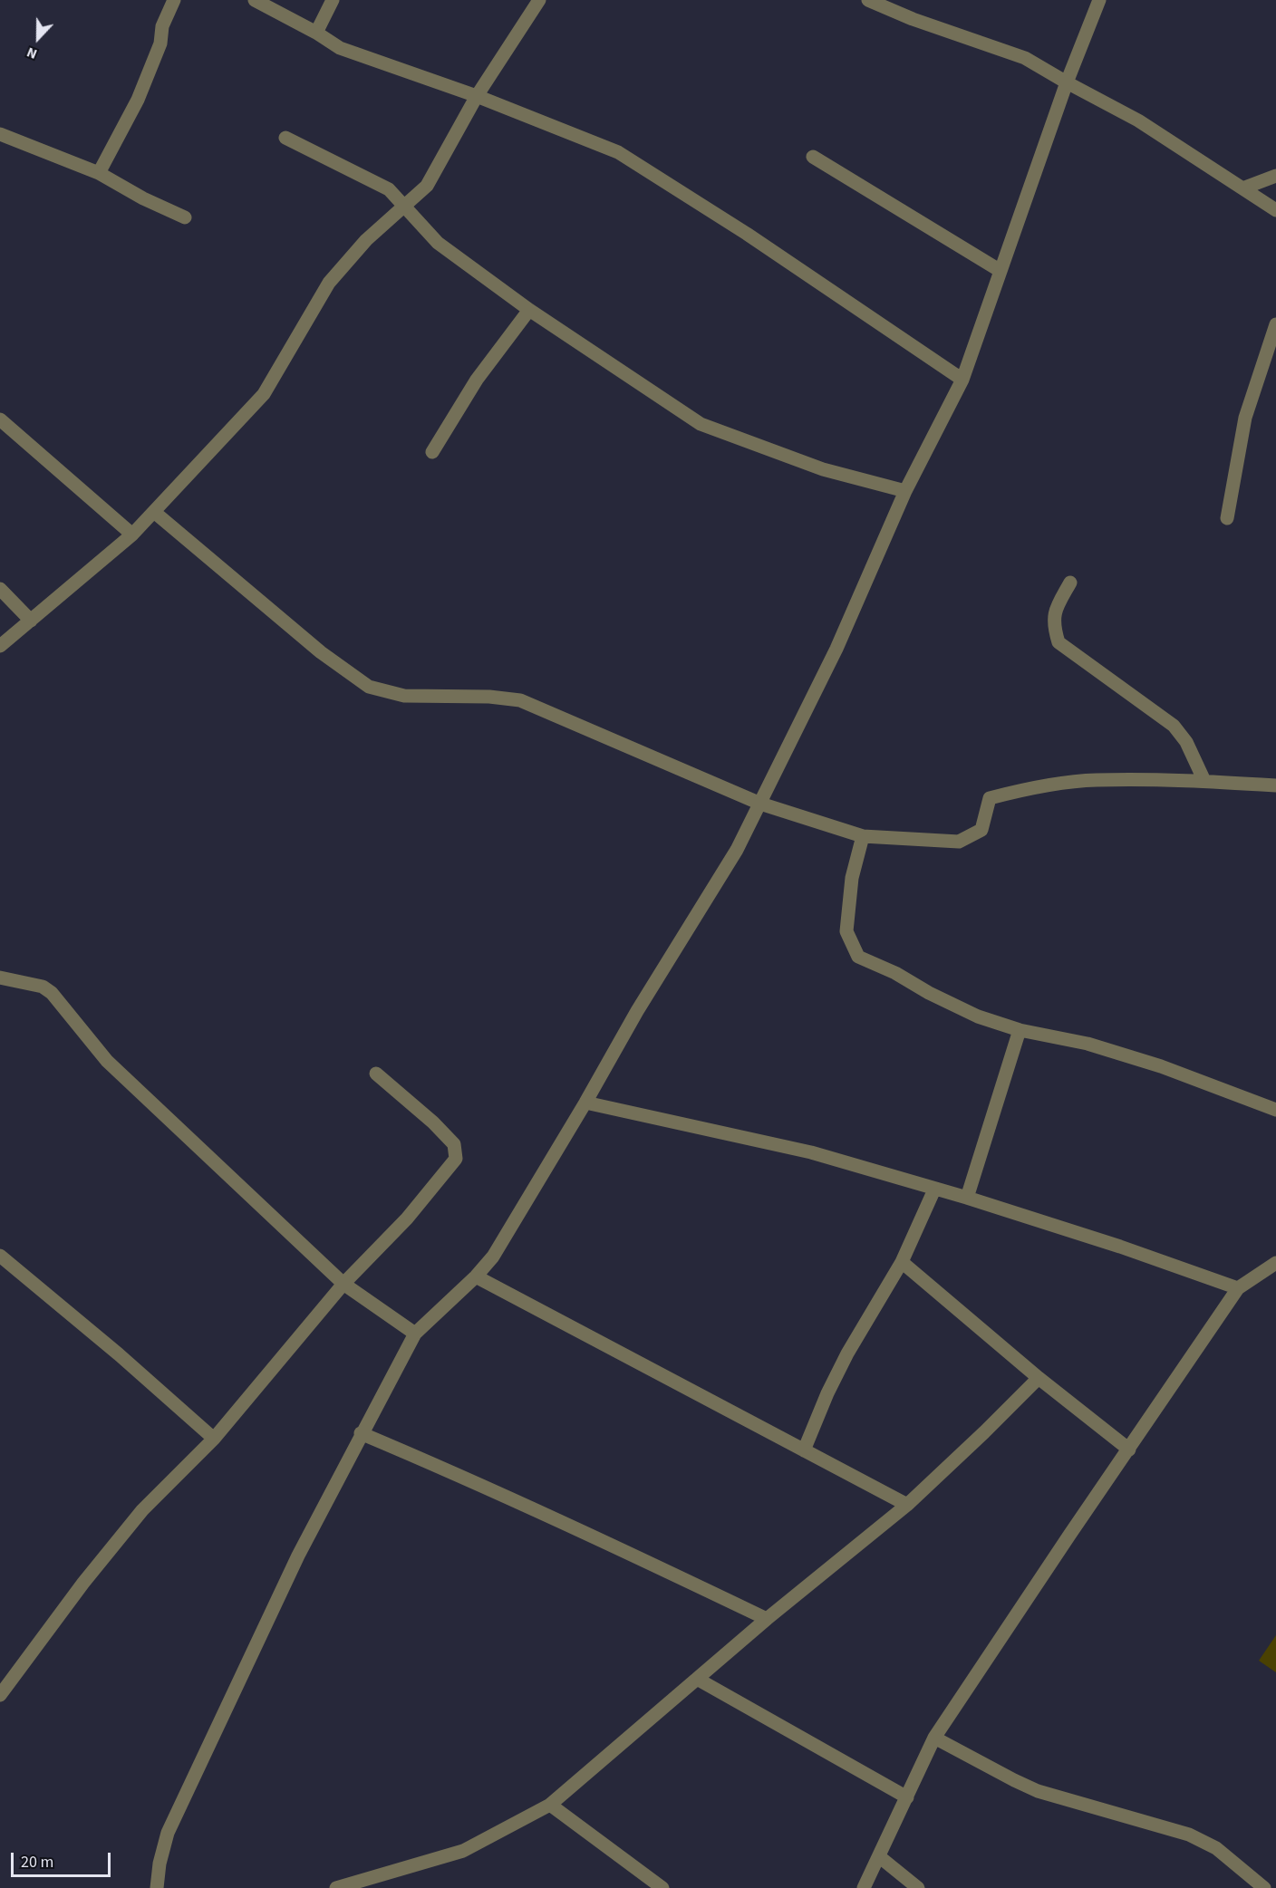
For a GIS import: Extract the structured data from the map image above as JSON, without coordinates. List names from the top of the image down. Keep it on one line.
{"scale_bar":"20 m","north":"bottom"}
